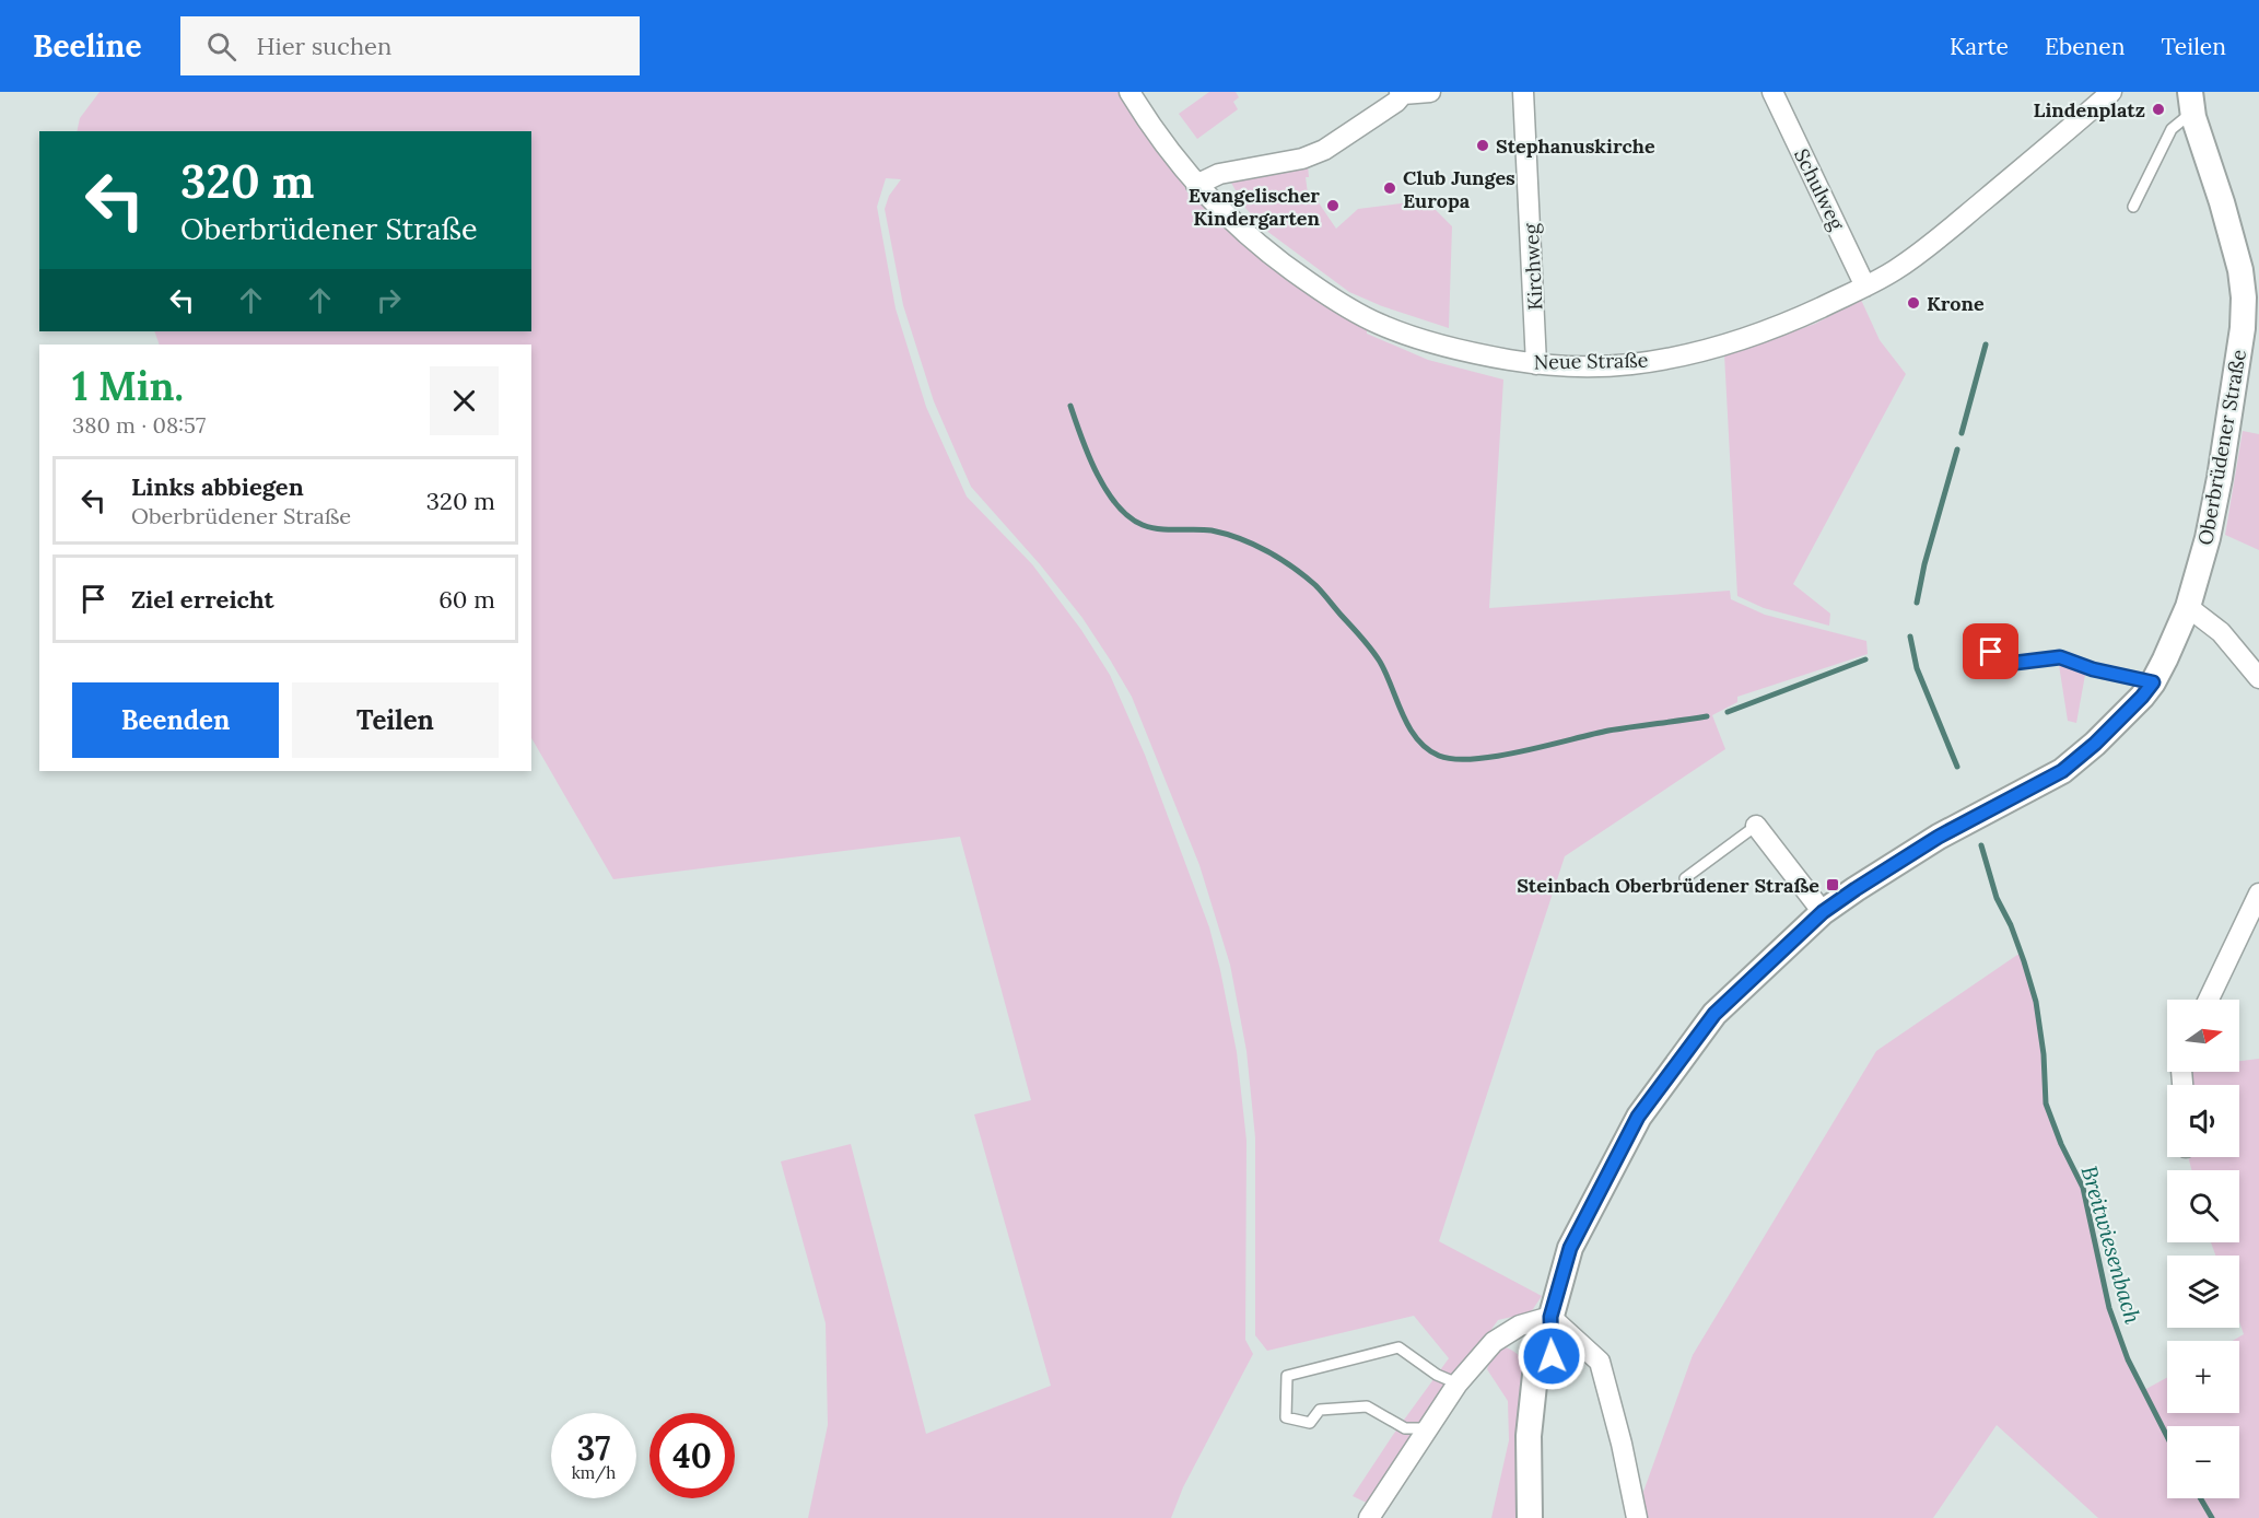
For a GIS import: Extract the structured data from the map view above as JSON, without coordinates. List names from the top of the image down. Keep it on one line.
{"streets":{"street":["Schulweg","Kirchweg","Neue Straße","Oberbrüdener Straße"]},"crossings":[["Schulweg","Neue Straße"],["Kirchweg","Neue Straße"]],"water":["Breitwiesenbach"],"places":{"other":["Lindenplatz","Stephanuskirche","Club Junges Europa","Evangelischer Kindergarten","Krone"],"transit":["Steinbach Oberbrüdener Straße"]},"north":"right","page":{"header":"Beeline","search":"Hier suchen","nav":["Karte","Ebenen","Teilen"],"turn":["320 m","Oberbrüdener Straße"],"heading":["1 Min.","380 m · 08:57"],"list":[{"name":"Links abbiegen","note":"Oberbrüdener Straße","value":"320 m"},{"name":"Ziel erreicht","value":"60 m"}],"buttons":["Beenden","Teilen"],"map_buttons":["+","−"],"speed":"37 km/h","limit":"40"}}
